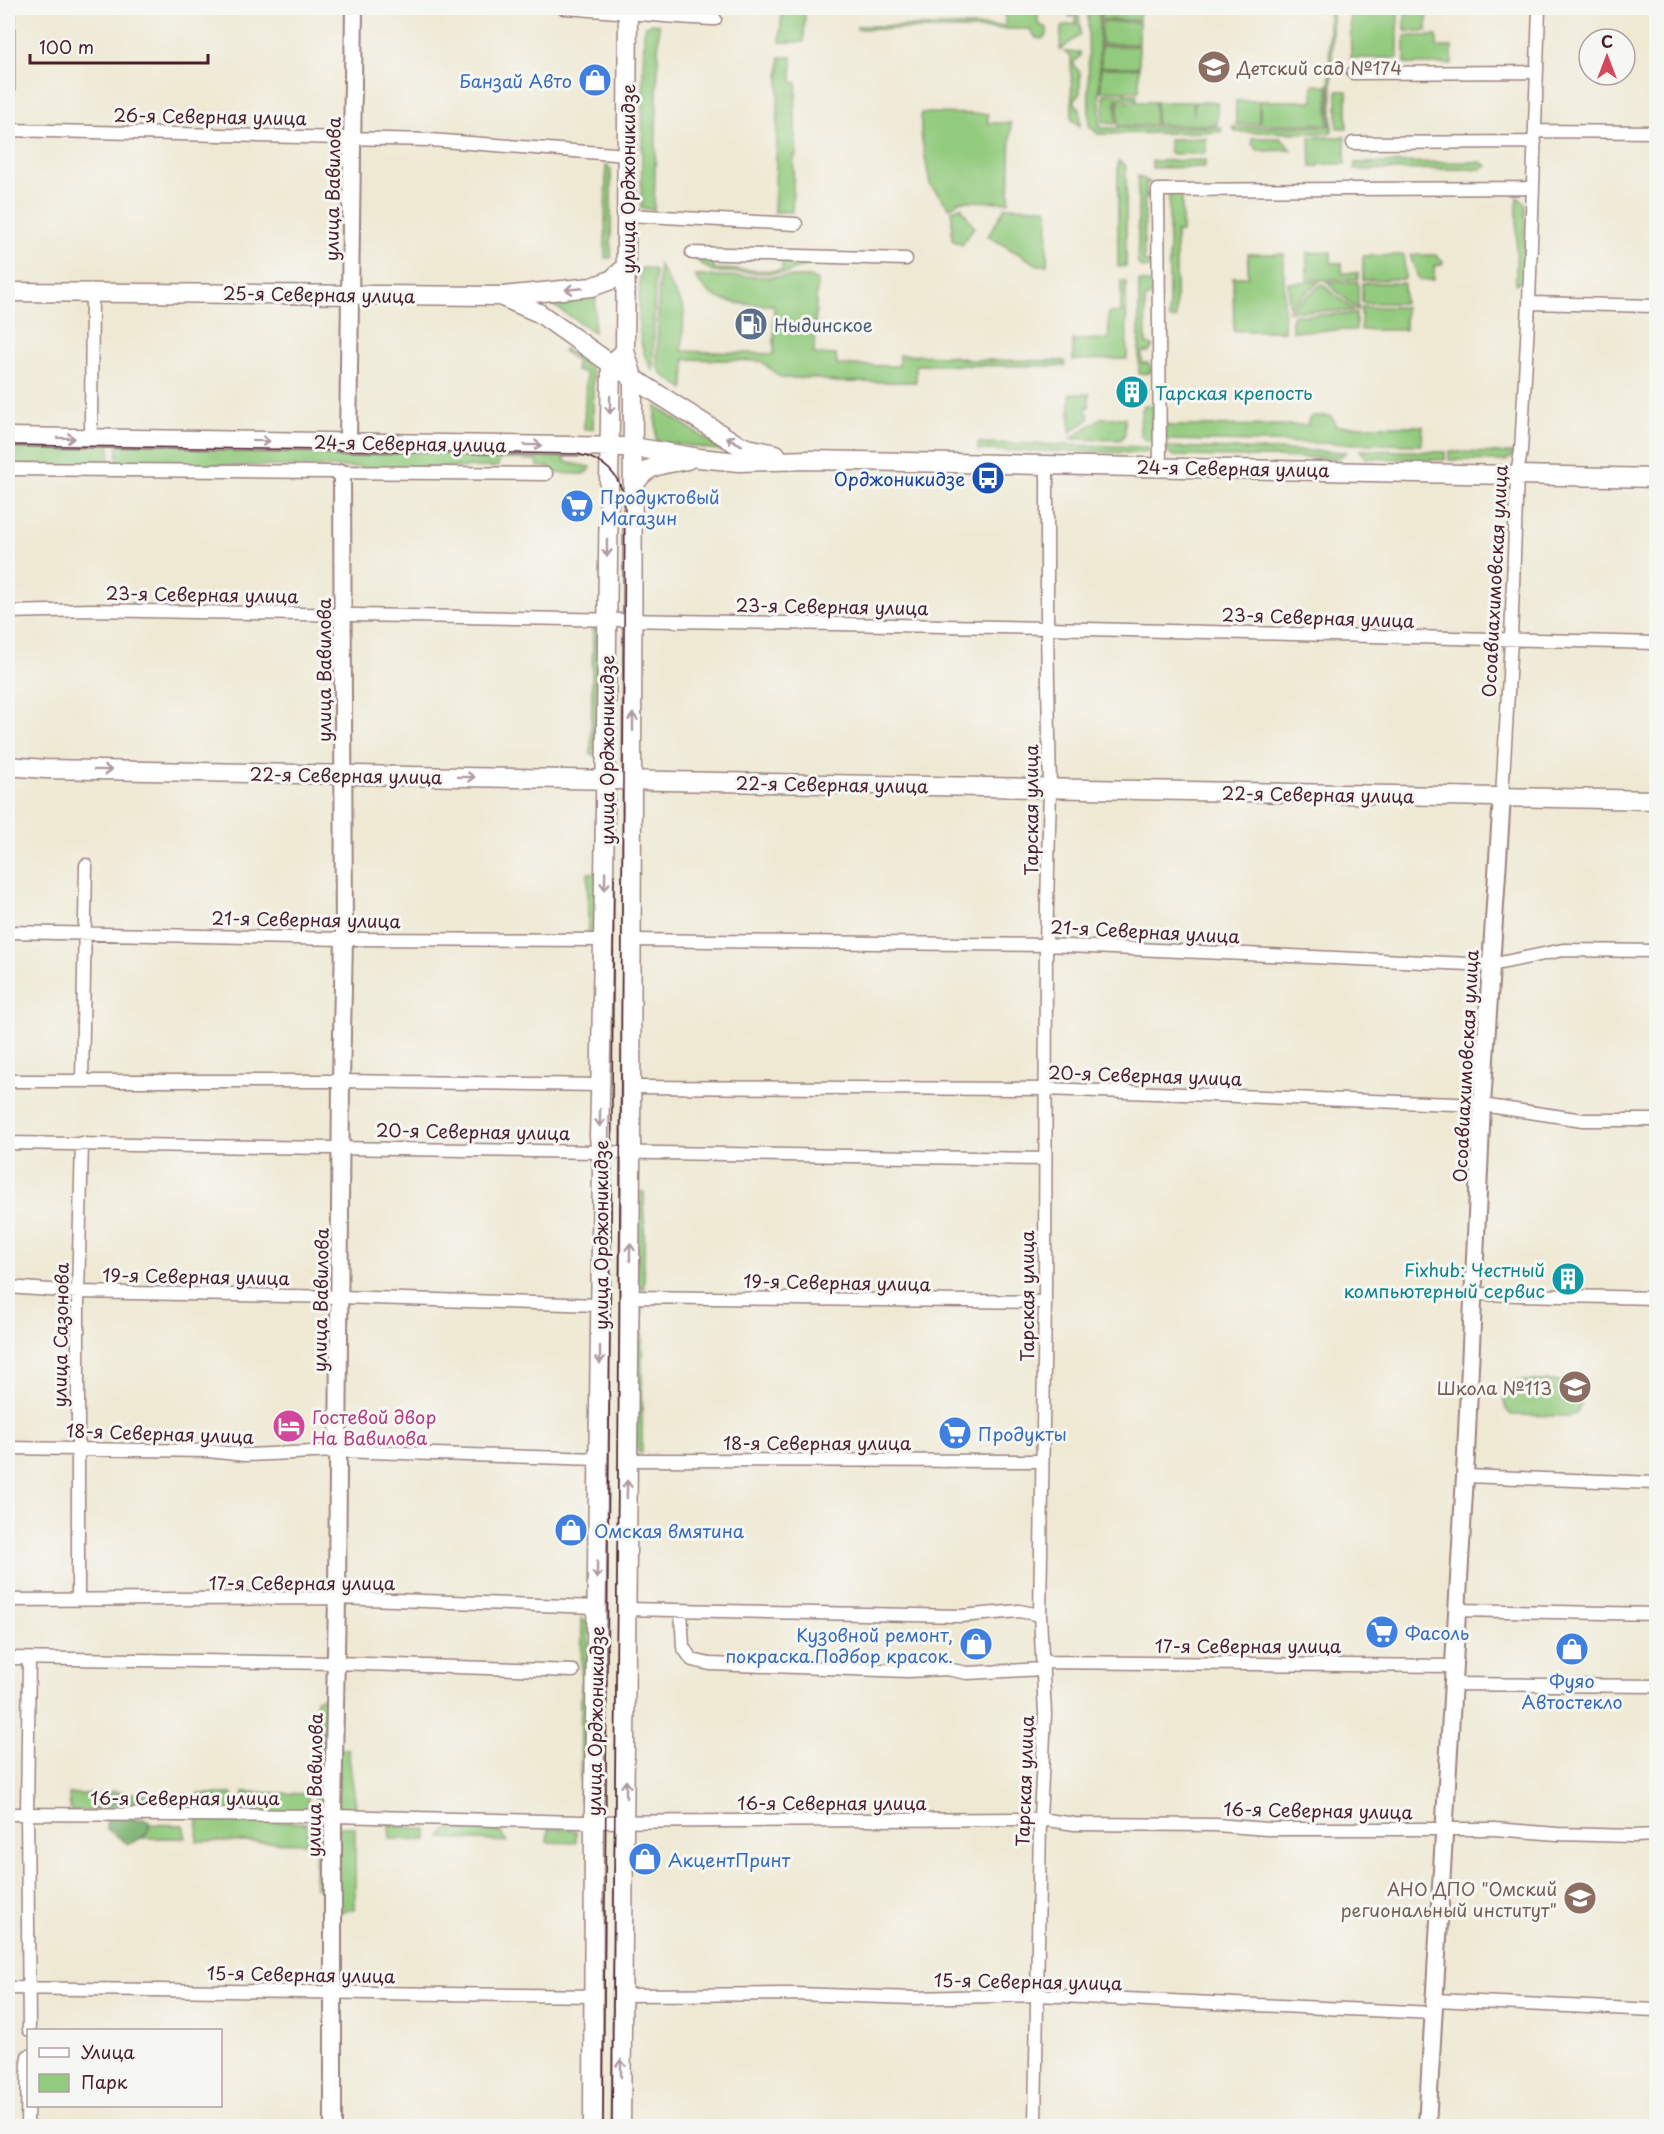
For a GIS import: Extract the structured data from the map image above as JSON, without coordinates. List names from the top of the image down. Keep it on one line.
{"streets":{"main road":["улица Орджоникидзе","25-я Северная улица","24-я Северная улица","22-я Северная улица"],"street":["26-я Северная улица","улица Вавилова","Осоавиахимовская улица","23-я Северная улица","Тарская улица","21-я Северная улица","20-я Северная улица","19-я Северная улица","улица Сазонова","18-я Северная улица","17-я Северная улица","16-я Северная улица","15-я Северная улица"]},"crossings":[["26-я Северная улица","улица Орджоникидзе"],["26-я Северная улица","улица Вавилова"],["улица Орджоникидзе","25-я Северная улица"],["улица Орджоникидзе","24-я Северная улица"],["улица Орджоникидзе","23-я Северная улица"],["улица Орджоникидзе","22-я Северная улица"],["улица Орджоникидзе","21-я Северная улица"],["улица Орджоникидзе","20-я Северная улица"],["улица Орджоникидзе","19-я Северная улица"],["улица Орджоникидзе","18-я Северная улица"],["улица Орджоникидзе","17-я Северная улица"],["улица Орджоникидзе","16-я Северная улица"],["улица Орджоникидзе","15-я Северная улица"],["улица Вавилова","25-я Северная улица"],["улица Вавилова","24-я Северная улица"],["улица Вавилова","23-я Северная улица"],["улица Вавилова","22-я Северная улица"],["улица Вавилова","21-я Северная улица"],["улица Вавилова","20-я Северная улица"],["улица Вавилова","19-я Северная улица"],["улица Вавилова","18-я Северная улица"],["улица Вавилова","17-я Северная улица"],["улица Вавилова","16-я Северная улица"],["улица Вавилова","15-я Северная улица"],["25-я Северная улица","24-я Северная улица"],["24-я Северная улица","Осоавиахимовская улица"],["24-я Северная улица","Тарская улица"],["Осоавиахимовская улица","23-я Северная улица"],["Осоавиахимовская улица","22-я Северная улица"],["Осоавиахимовская улица","21-я Северная улица"],["Осоавиахимовская улица","20-я Северная улица"],["Осоавиахимовская улица","17-я Северная улица"],["Осоавиахимовская улица","16-я Северная улица"],["Осоавиахимовская улица","15-я Северная улица"],["23-я Северная улица","Тарская улица"],["22-я Северная улица","Тарская улица"],["Тарская улица","21-я Северная улица"],["Тарская улица","20-я Северная улица"],["Тарская улица","19-я Северная улица"],["Тарская улица","18-я Северная улица"],["Тарская улица","17-я Северная улица"],["Тарская улица","16-я Северная улица"],["Тарская улица","15-я Северная улица"],["20-я Северная улица","улица Сазонова"],["19-я Северная улица","улица Сазонова"],["улица Сазонова","18-я Северная улица"],["улица Сазонова","17-я Северная улица"]],"one_way":["22-я Северная улица"],"places":{"school or university":["Детский сад №174","Школа №113","АНО ДПО \"Омский региональный институт\""],"shop":["Банзай Авто","Oмская вмятина","Кузовной ремонт, покраска.Подбор красок.","Фуяо Автостекло","АкцентПринт"],"fuel station":["Ныдинское"],"building":["Тарская крепость","Fixhub: Честный компьютерный сервис"],"bus stop":["Орджоникидзе"],"supermarket":["Продуктовый Магазин","Продукты","Фасоль"],"hotel":["Гостевой двор На Вавилова"]},"legend":["Улица","Парк"],"scale_bar":"100 m","north":"top"}
